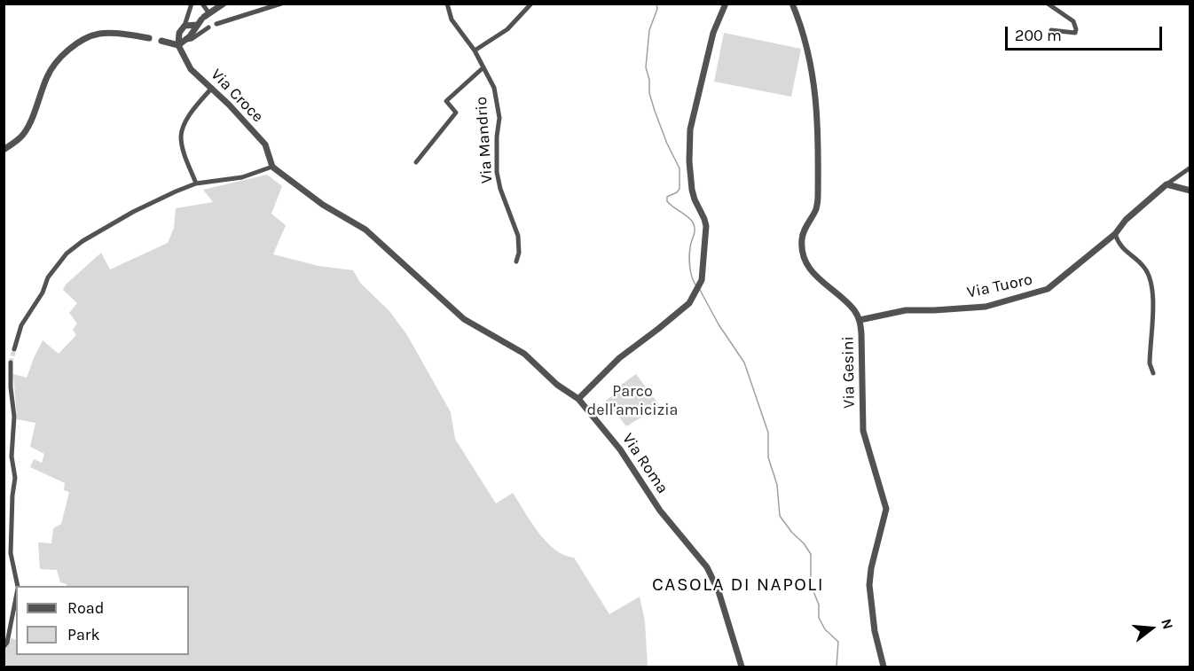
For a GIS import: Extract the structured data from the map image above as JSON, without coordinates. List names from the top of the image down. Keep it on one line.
{"streets":{"street":["Via Croce","Via Mandrio","Via Tuoro","Via Gesini","Via Roma"]},"crossings":[["Via Croce","Via Roma"],["Via Tuoro","Via Gesini"]],"districts":["CASOLA DI NAPOLI"],"parks":["Parco dell'amicizia"],"legend":["Road","Park"],"scale_bar":"200 m","north":"right"}
